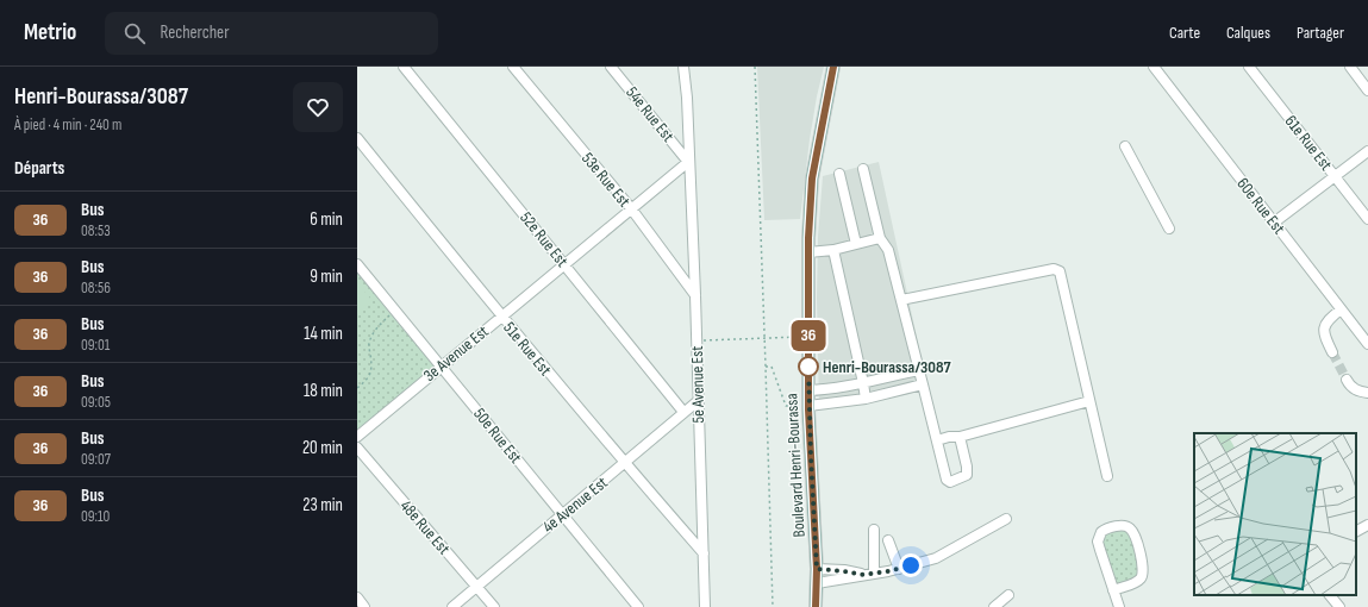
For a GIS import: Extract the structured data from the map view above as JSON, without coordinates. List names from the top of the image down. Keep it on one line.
{"streets":{"main road":["Boulevard Henri-Bourassa"],"street":["54e Rue Est","61e Rue Est","53e Rue Est","60e Rue Est","52e Rue Est","51e Rue Est","3e Avenue Est","5e Avenue Est","50e Rue Est","4e Avenue Est","48e Rue Est"]},"crossings":[["54e Rue Est","3e Avenue Est"],["54e Rue Est","5e Avenue Est"],["53e Rue Est","3e Avenue Est"],["53e Rue Est","5e Avenue Est"],["52e Rue Est","3e Avenue Est"],["52e Rue Est","4e Avenue Est"],["51e Rue Est","3e Avenue Est"],["51e Rue Est","5e Avenue Est"],["51e Rue Est","4e Avenue Est"],["3e Avenue Est","5e Avenue Est"],["3e Avenue Est","50e Rue Est"],["5e Avenue Est","4e Avenue Est"],["50e Rue Est","4e Avenue Est"],["4e Avenue Est","48e Rue Est"]],"places":["Henri-Bourassa/3087"],"lines":["bus line 36"],"page":{"header":"Metrio","search":"Rechercher","nav":["Carte","Calques","Partager"],"heading":[["Henri-Bourassa/3087","À pied · 4 min · 240 m"],"Départs"],"on_map":"36","list":[{"mark":"36","name":"Bus","note":"08:53","value":"6 min"},{"mark":"36","name":"Bus","note":"08:56","value":"9 min"},{"mark":"36","name":"Bus","note":"09:01","value":"14 min"},{"mark":"36","name":"Bus","note":"09:05","value":"18 min"},{"mark":"36","name":"Bus","note":"09:07","value":"20 min"},{"mark":"36","name":"Bus","note":"09:10","value":"23 min"}]}}
